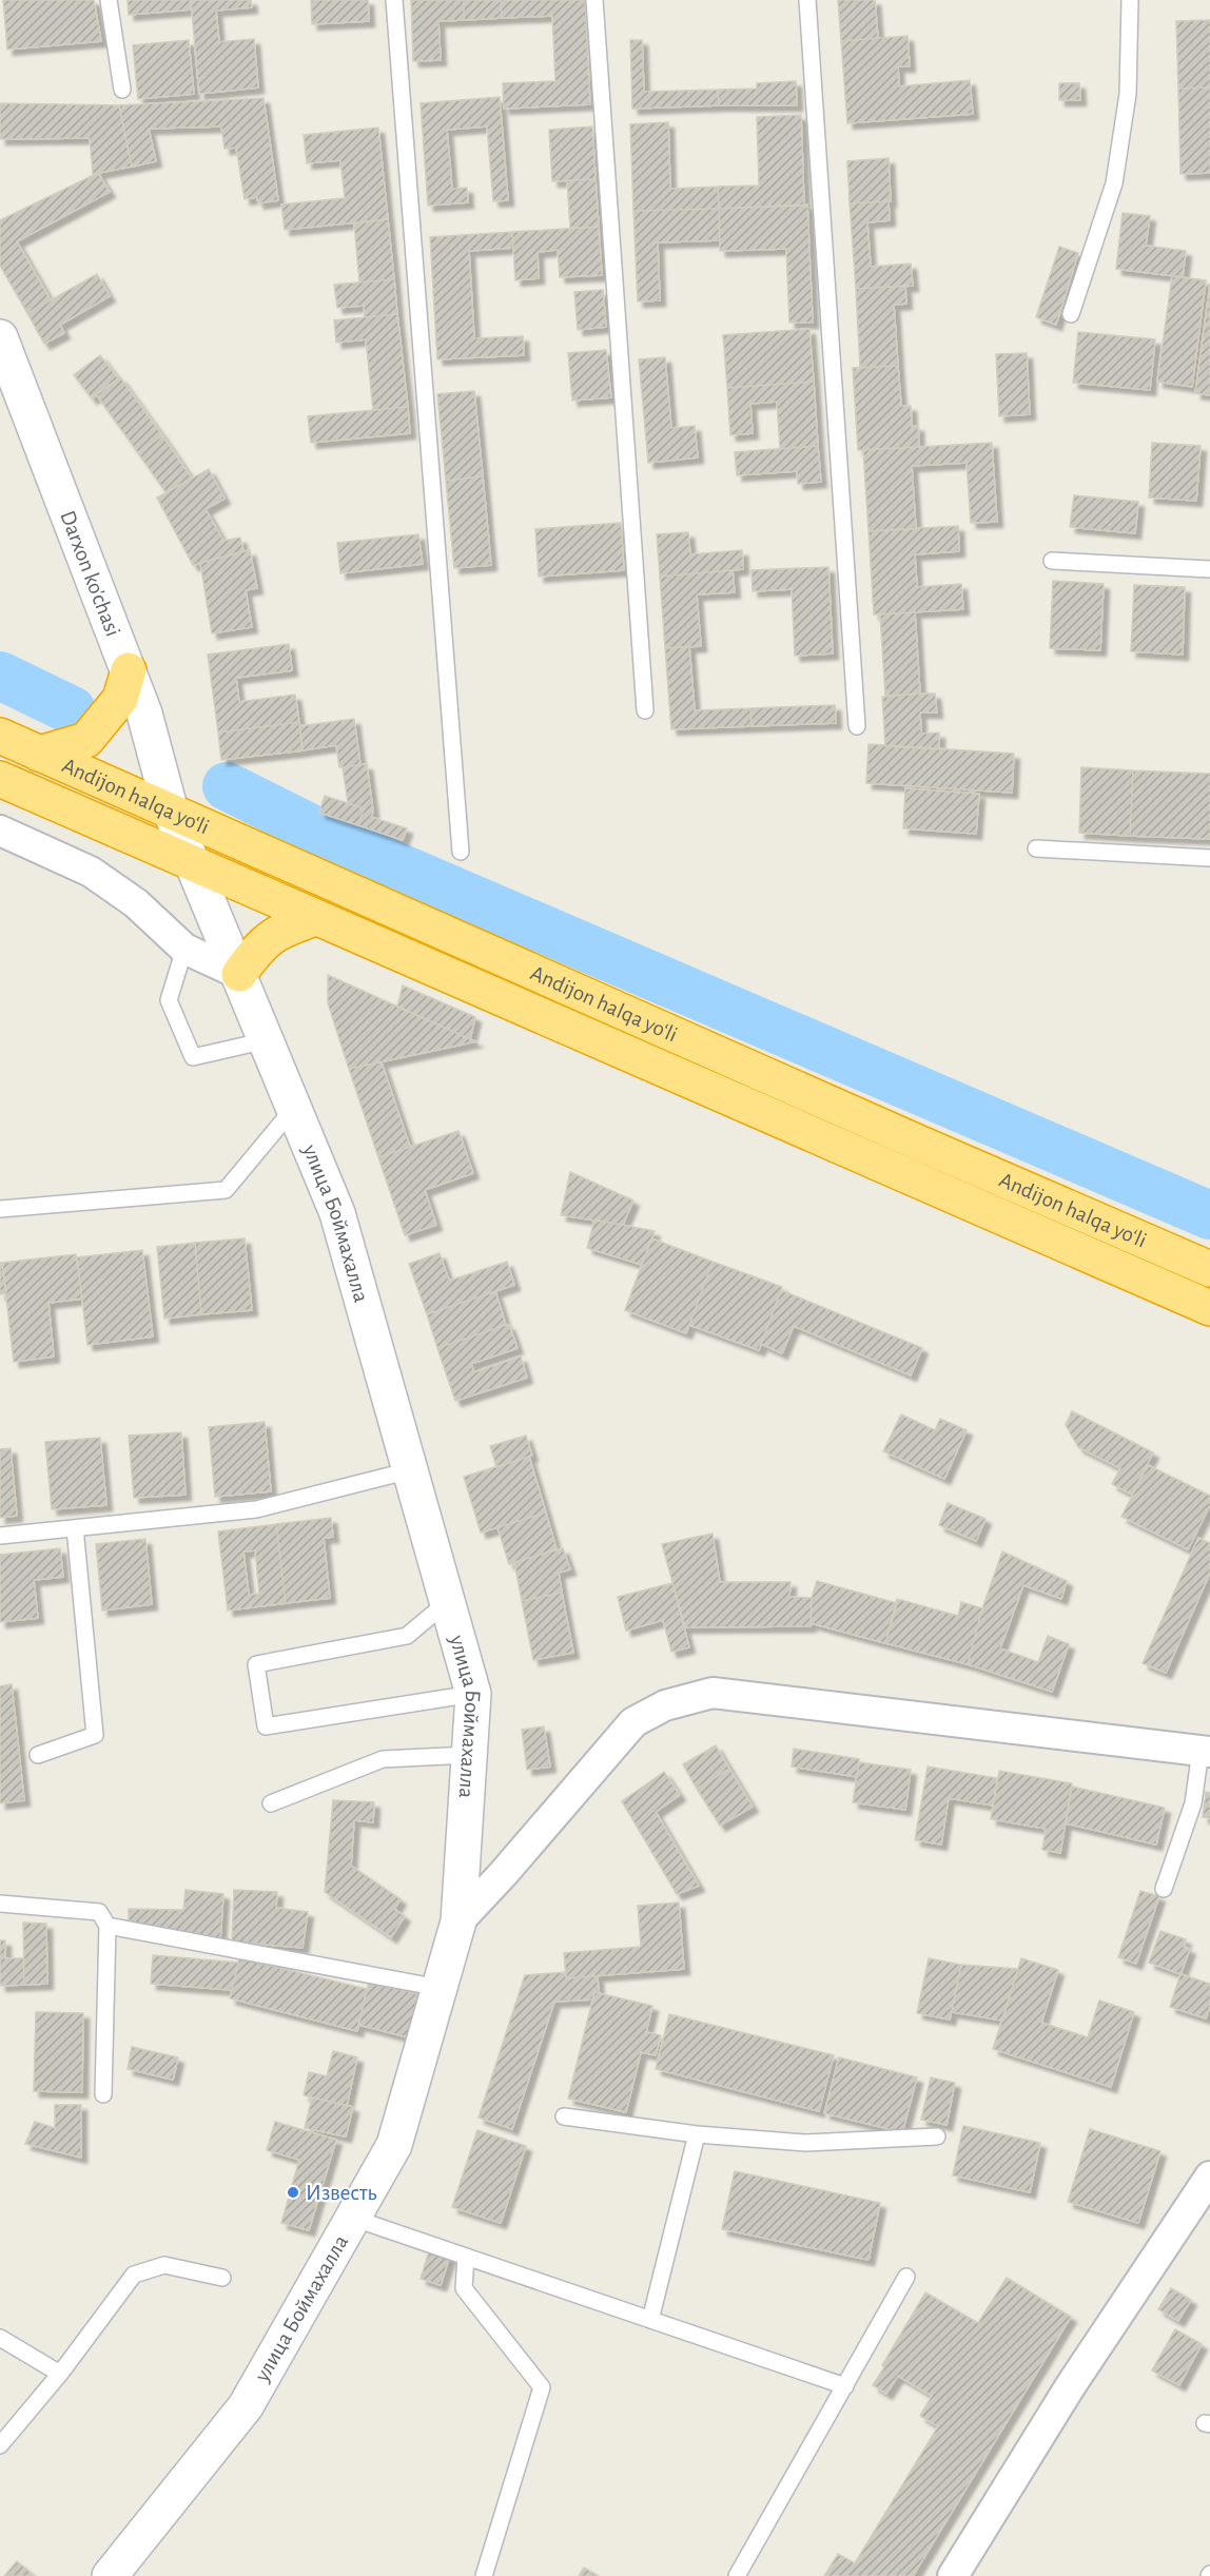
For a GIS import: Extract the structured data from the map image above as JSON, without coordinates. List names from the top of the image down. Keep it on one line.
{"streets":{"highway":["Andijon halqa yo‘li"],"main road":["Darxon ko'chasi","улица Боймахалла"]},"crossings":[["Darxon ko'chasi","Andijon halqa yo‘li"],["Darxon ko'chasi","улица Боймахалла"],["Andijon halqa yo‘li","улица Боймахалла"]],"places":["Известь"]}
